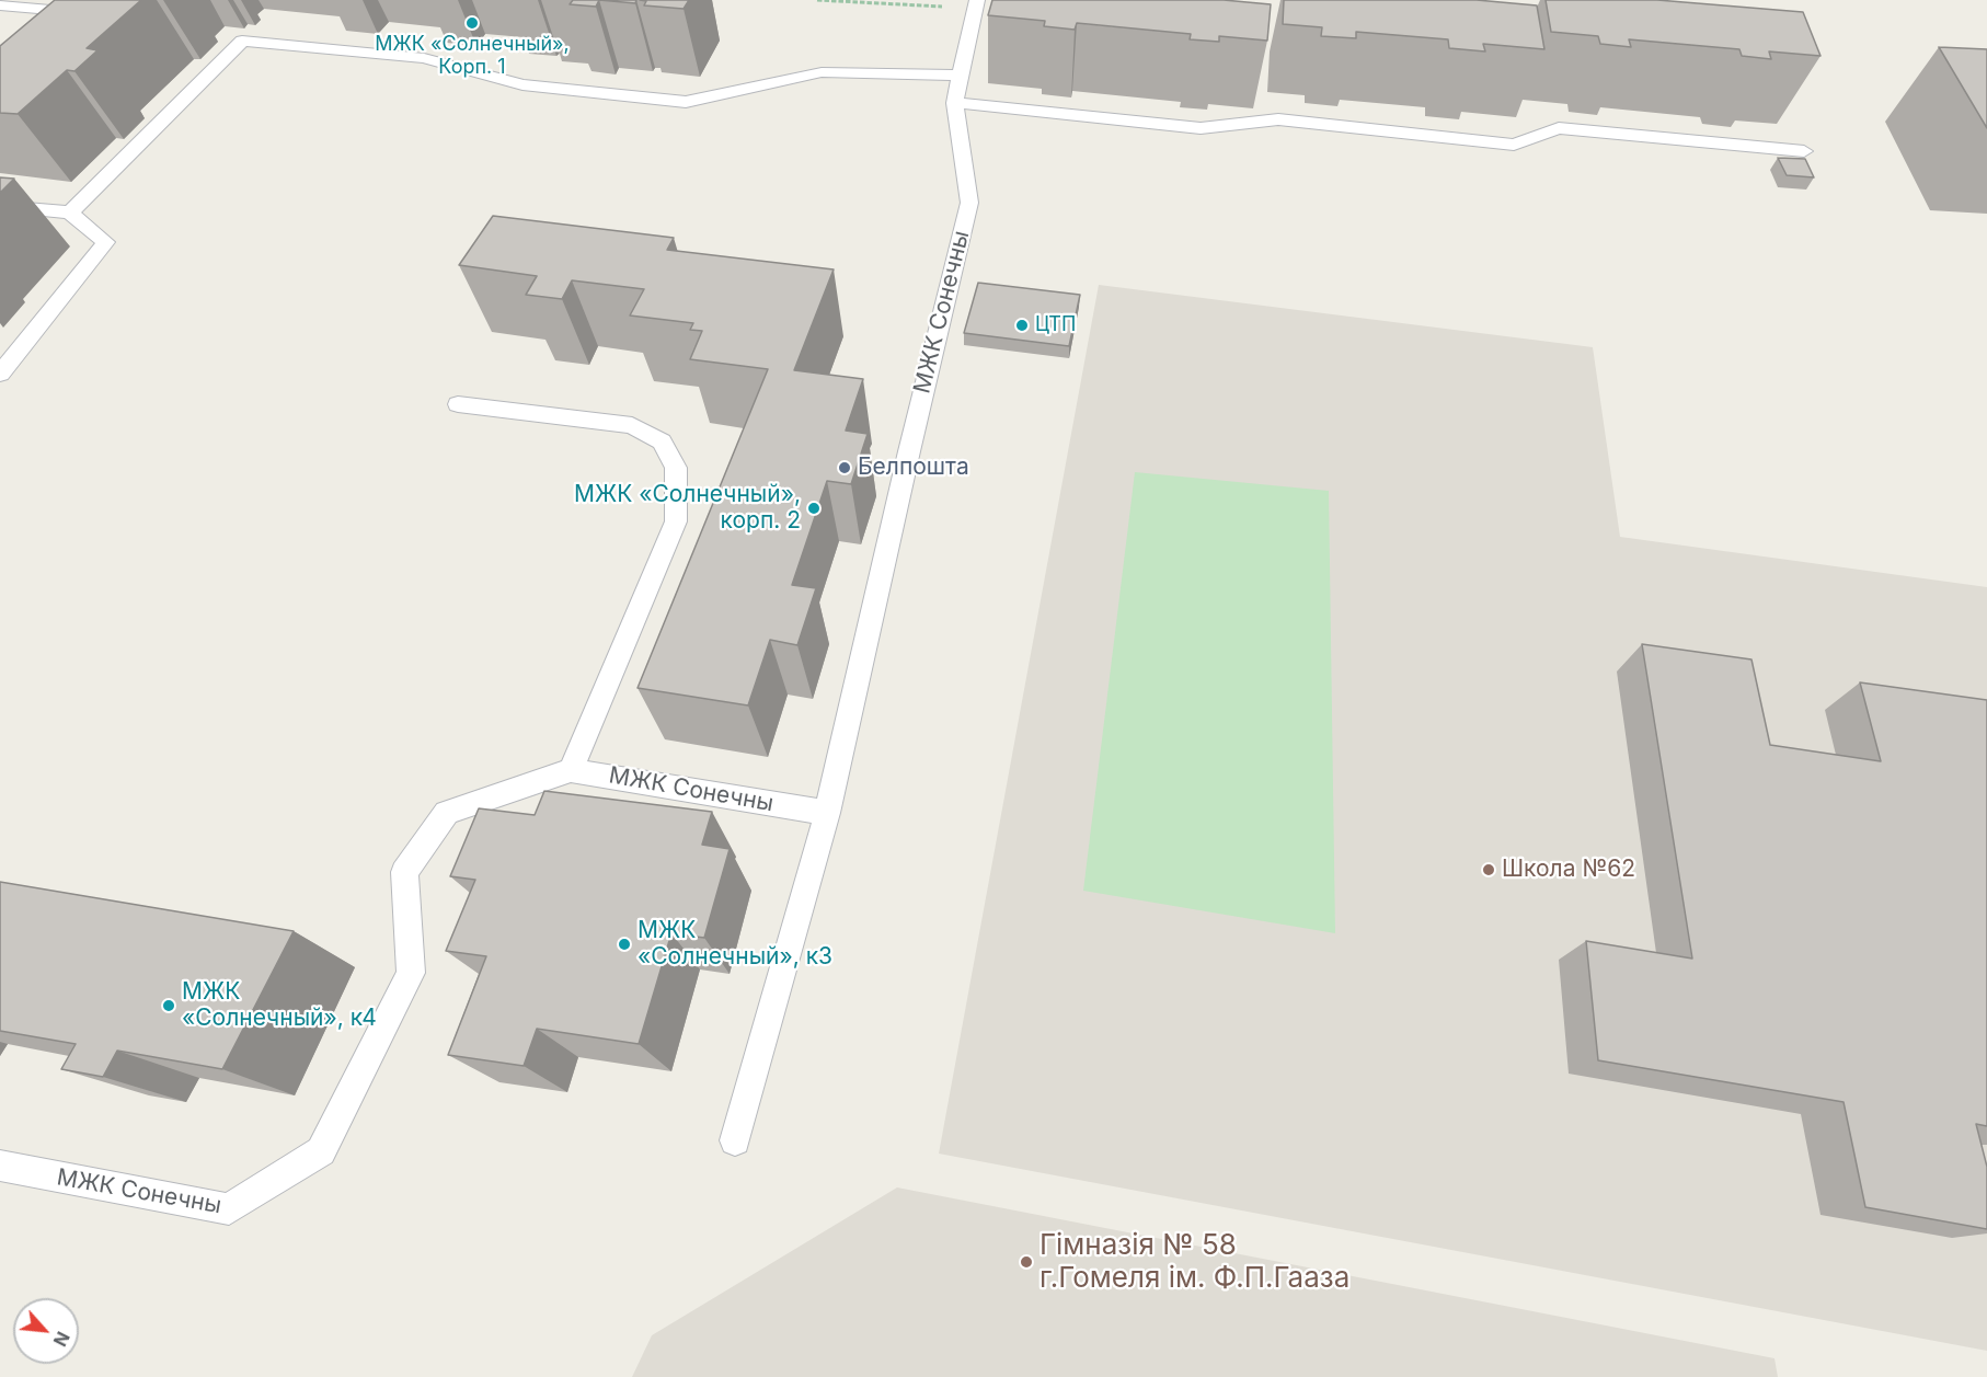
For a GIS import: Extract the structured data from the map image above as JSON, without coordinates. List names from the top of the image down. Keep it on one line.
{"streets":{"lane":["МЖК Сонечны"]},"places":["МЖК «Солнечный», Корп. 1","ЦТП","Белпошта","МЖК «Солнечный», корп. 2","Школа №62","МЖК «Солнечный», к3","МЖК «Солнечный», к4","Гімназія № 58 г.Гомеля ім. Ф.П.Гааза"],"north":"bottom right"}
